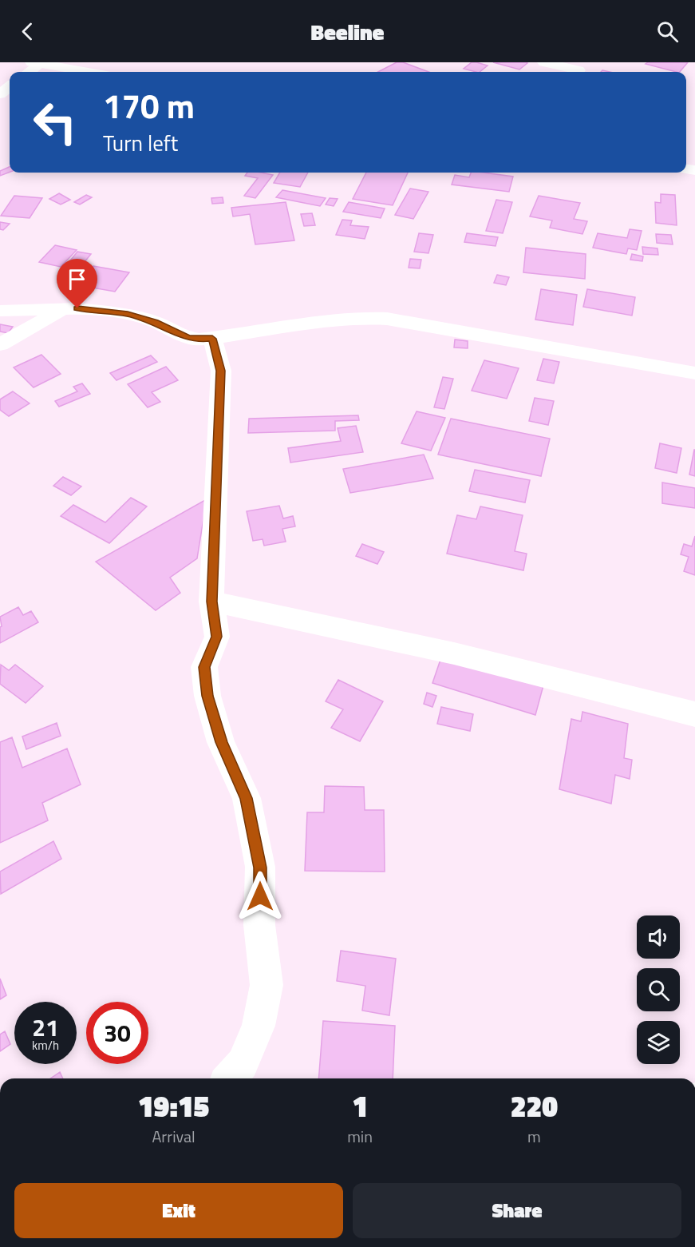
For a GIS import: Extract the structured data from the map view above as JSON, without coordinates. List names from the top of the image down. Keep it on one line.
{"page":{"header":"Beeline","turn":["170 m","Turn left"],"speed":"21 km/h","limit":"30","eta":["19:15","Arrival","1","min","220","m"],"buttons":["Exit","Share"]}}
